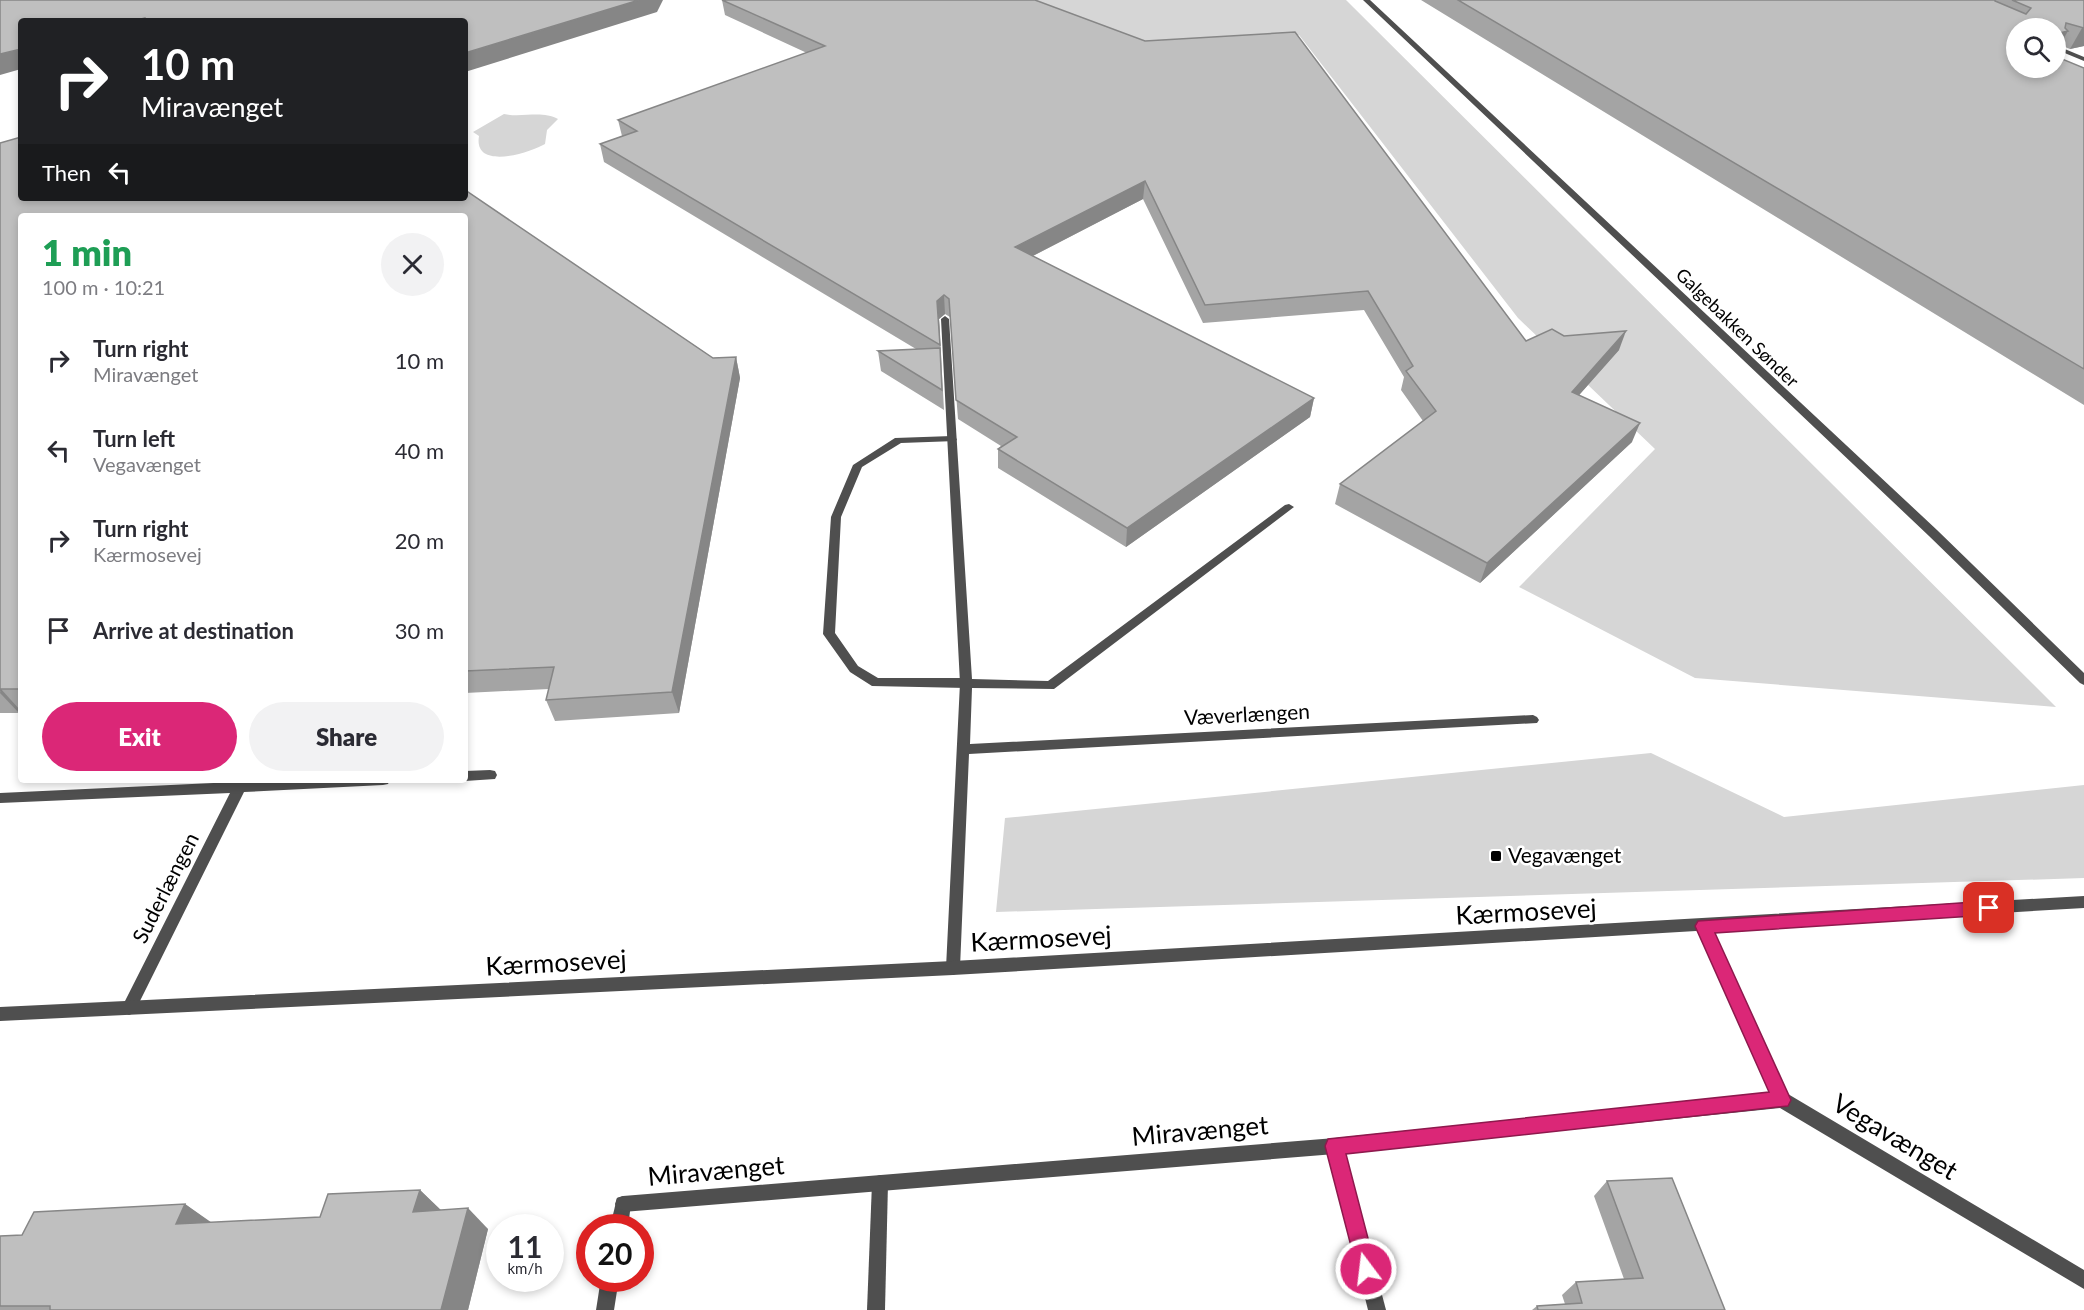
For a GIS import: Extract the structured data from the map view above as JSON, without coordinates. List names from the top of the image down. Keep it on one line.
{"streets":{"street":["Galgebakken Sønder","Væverlængen","Suderlængen","Kærmosevej","Miravænget","Vegavænget"]},"crossings":[["Suderlængen","Kærmosevej"],["Miravænget","Vegavænget"]],"places":{"transit":["Vegavænget"]},"page":{"turn":["10 m","Miravænget"],"then":"Then","heading":["1 min","100 m · 10:21"],"list":[{"name":"Turn right","note":"Miravænget","value":"10 m"},{"name":"Turn left","note":"Vegavænget","value":"40 m"},{"name":"Turn right","note":"Kærmosevej","value":"20 m"},{"name":"Arrive at destination","value":"30 m"}],"buttons":["Exit","Share"],"speed":"11 km/h","limit":"20"}}
